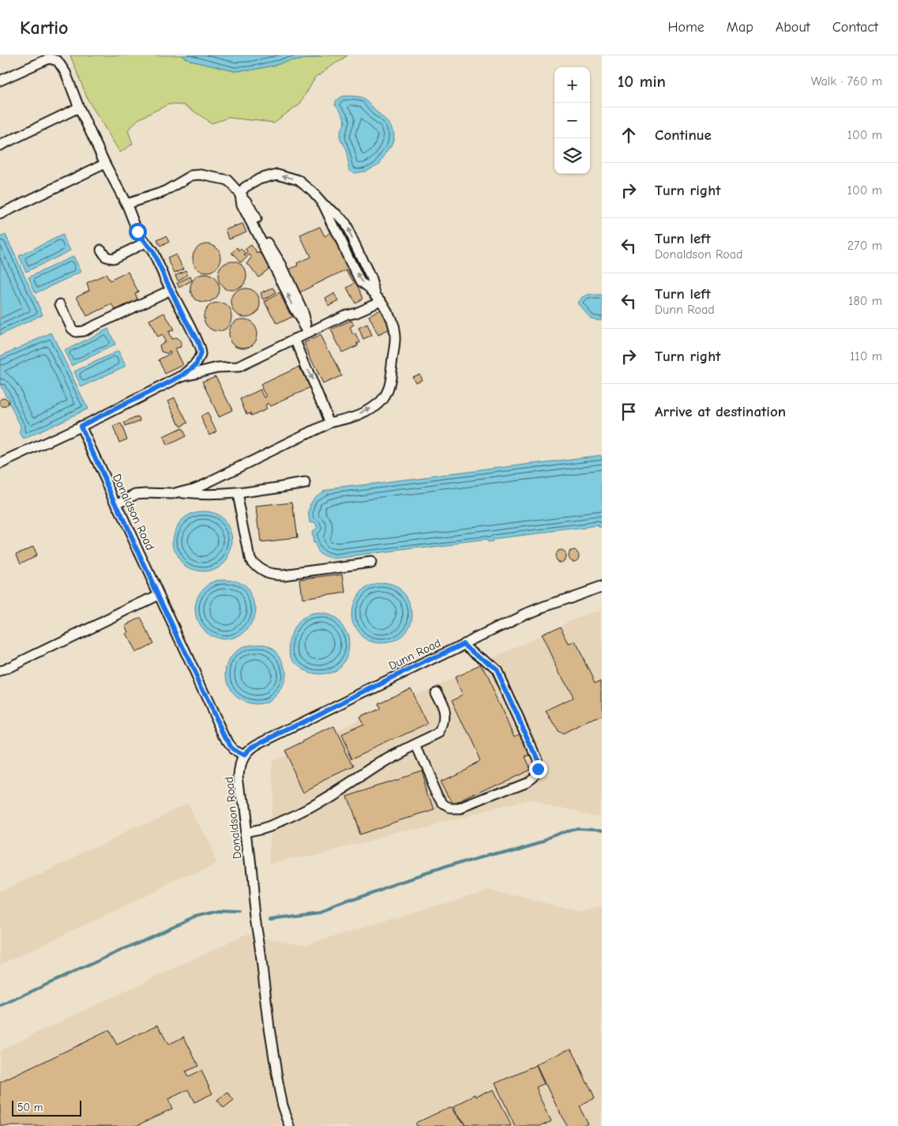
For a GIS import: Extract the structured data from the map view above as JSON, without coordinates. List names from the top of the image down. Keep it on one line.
{"streets":{"street":["Donaldson Road","Dunn Road"]},"crossings":[["Donaldson Road","Dunn Road"]],"scale_bar":"50 m","page":{"header":"Kartio","nav":["Home","Map","About","Contact"],"heading":["10 min","Walk · 760 m"],"map_buttons":["+","−"],"list":[["Continue","100 m"],["Turn right","100 m"],["Turn left","Donaldson Road","270 m"],["Turn left","Dunn Road","180 m"],["Turn right","110 m"],"Arrive at destination"],"scale":"50 m"}}
